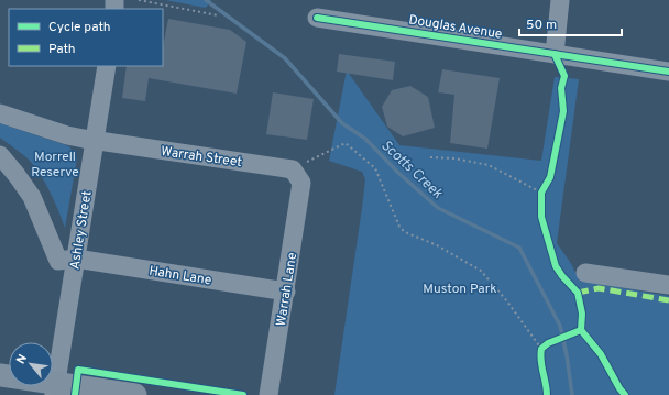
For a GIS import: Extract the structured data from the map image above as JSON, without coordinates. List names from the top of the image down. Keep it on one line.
{"streets":{"street":["Douglas Avenue","Warrah Street","Ashley Street","Hahn Lane","Warrah Lane"]},"crossings":[["Warrah Street","Ashley Street"],["Warrah Street","Warrah Lane"],["Ashley Street","Hahn Lane"],["Hahn Lane","Warrah Lane"]],"water":["Scotts Creek"],"parks":["Morrell Reserve","Muston Park"],"legend":["Cycle path","Path"],"scale_bar":"50 m","north":"top left"}
